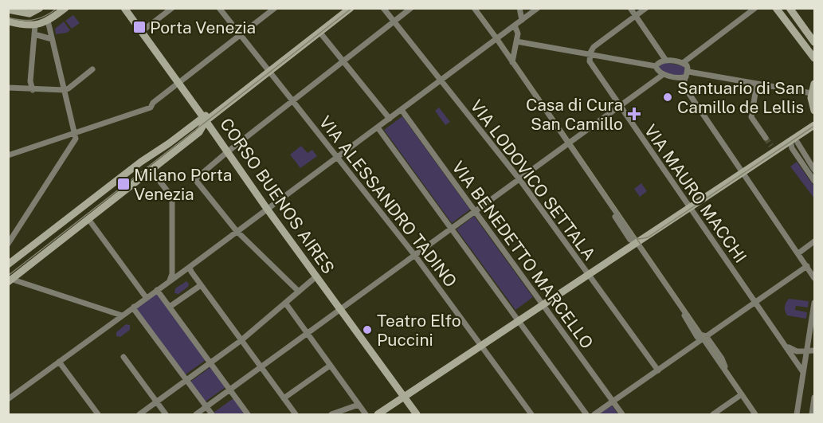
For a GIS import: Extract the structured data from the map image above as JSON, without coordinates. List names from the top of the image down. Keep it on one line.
{"streets":{"street":["VIA LODOVICO SETTALA","VIA MAURO MACCHI","CORSO BUENOS AIRES","VIA ALESSANDRO TADINO","VIA BENEDETTO MARCELLO"]},"places":{"transit":["Porta Venezia","Milano Porta Venezia"],"other":["Santuario di San Camillo de Lellis","Teatro Elfo Puccini"],"health":["Casa di Cura San Camillo"]}}
